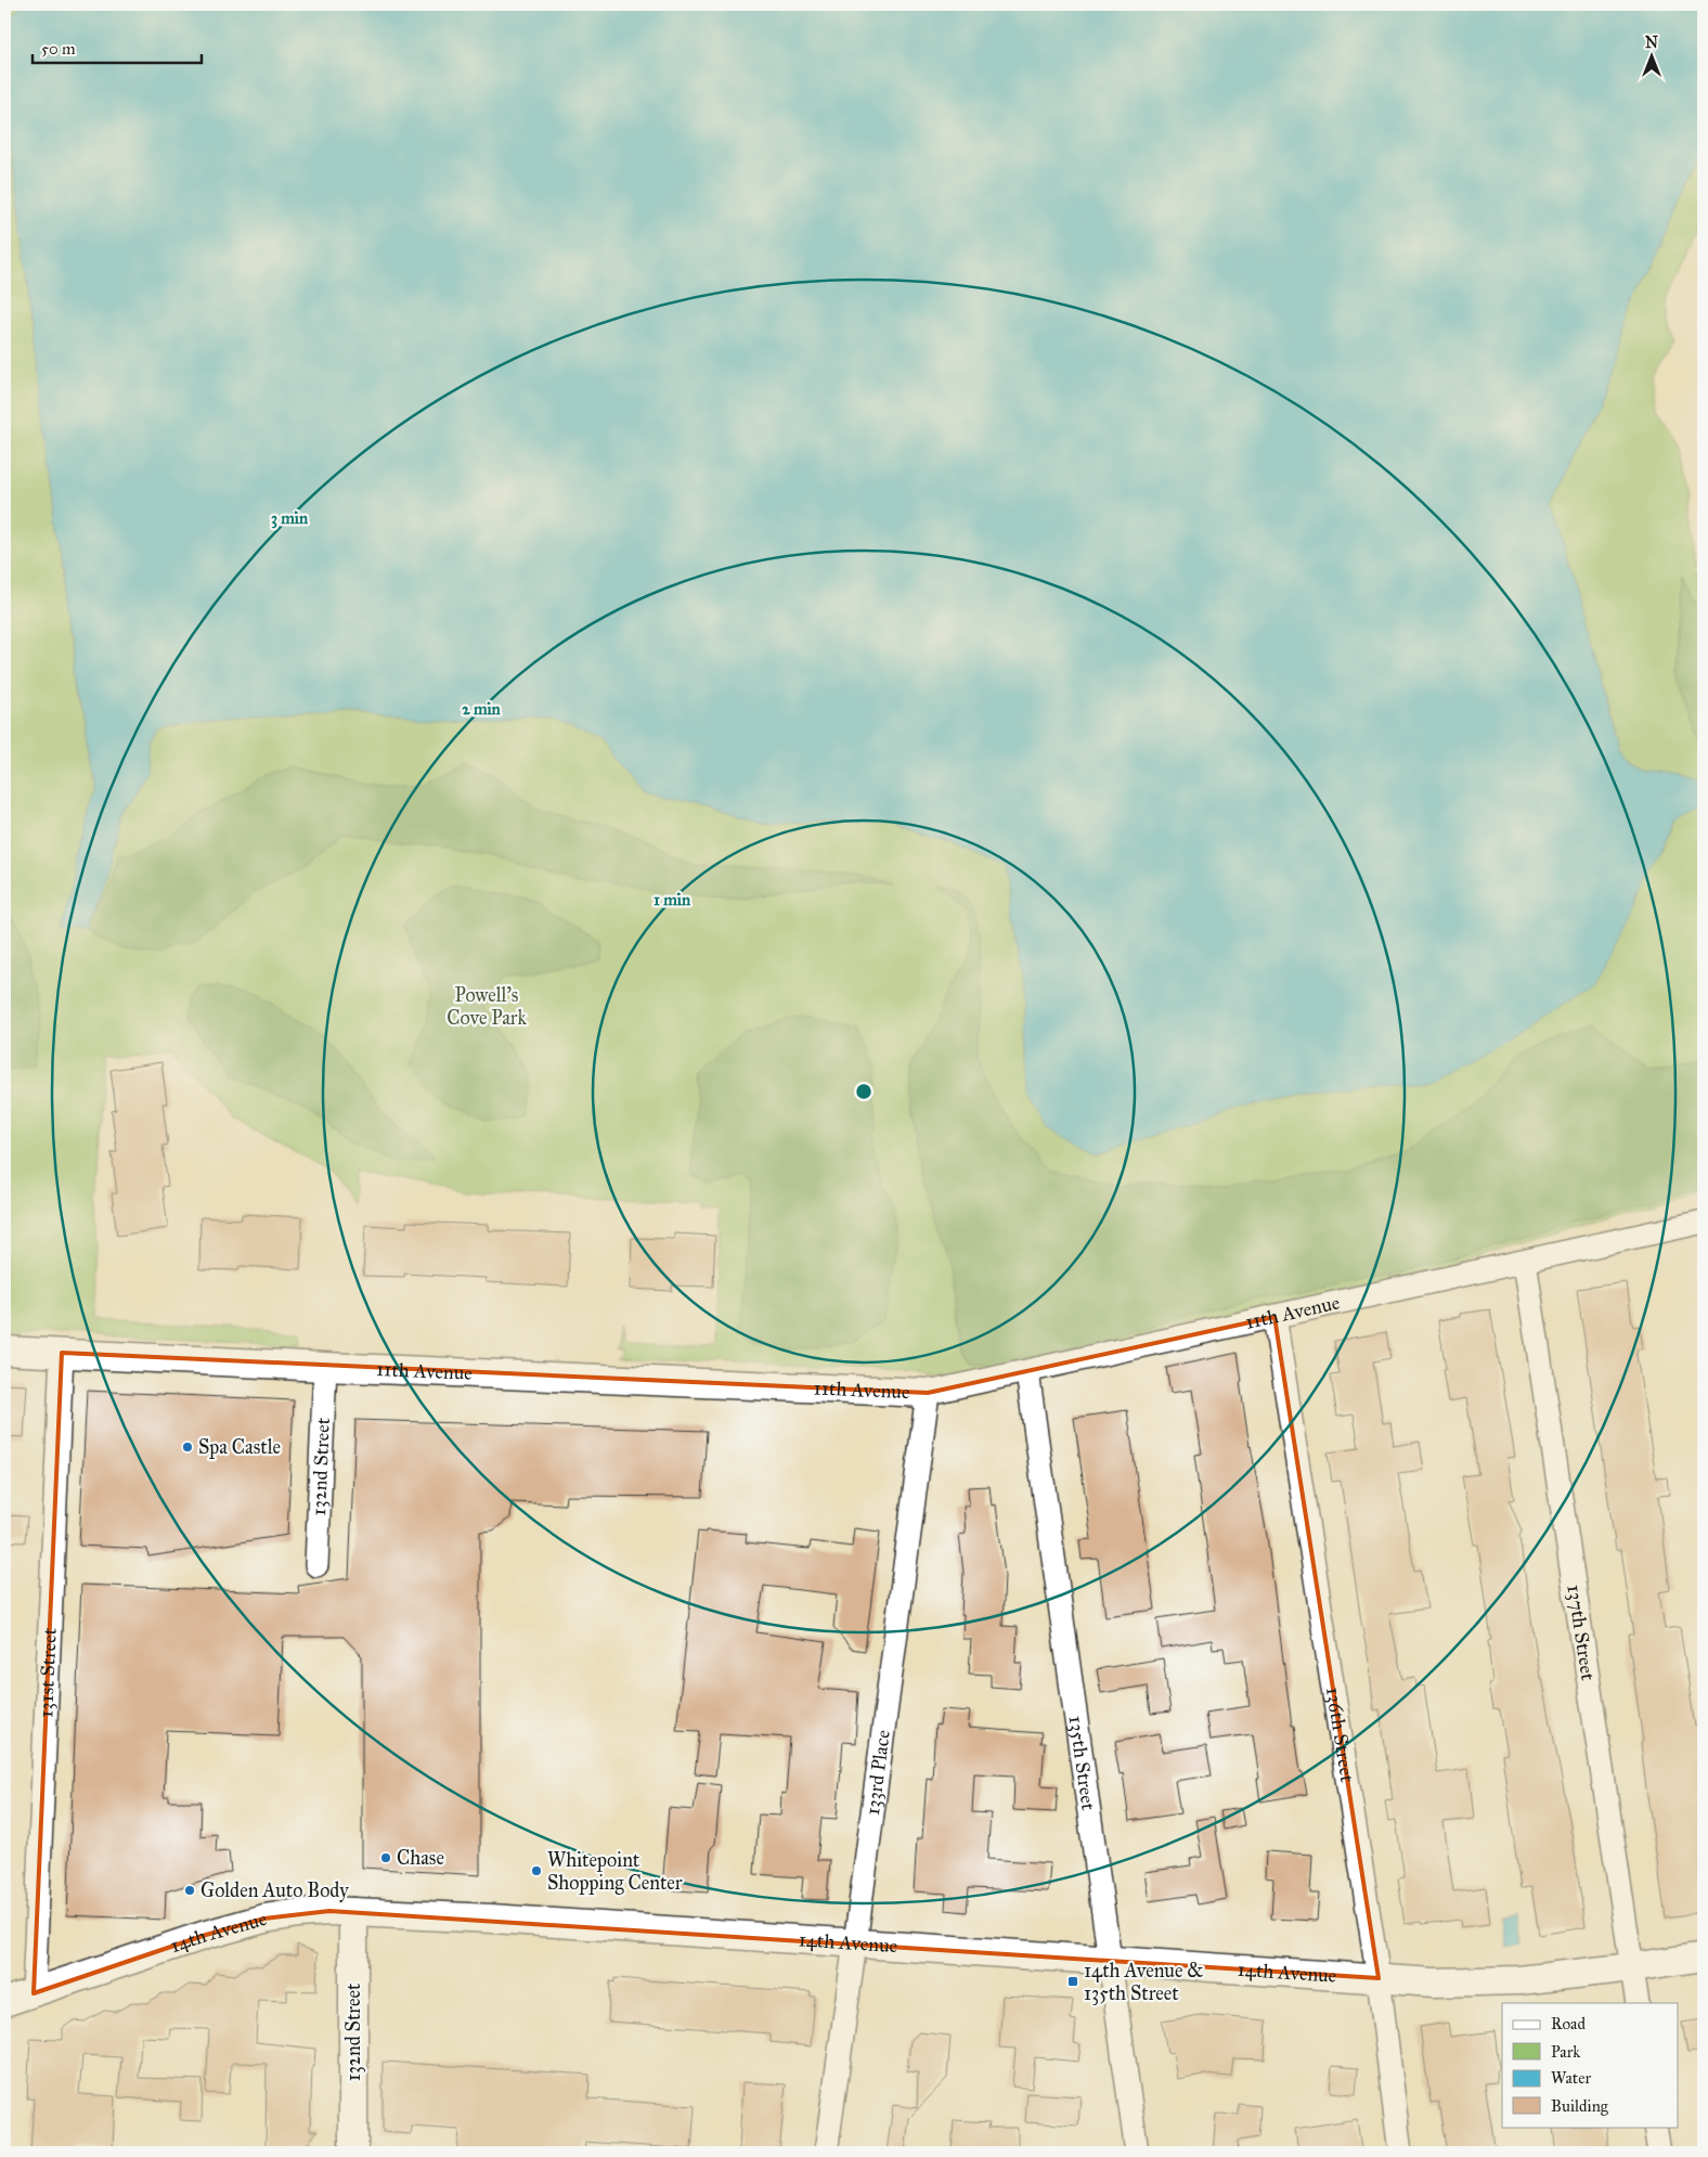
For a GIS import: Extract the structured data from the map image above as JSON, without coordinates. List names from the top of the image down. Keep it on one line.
{"streets":{"street":["11th Avenue","132nd Street","137th Street","131st Street","136th Street","135th Street","133rd Place","14th Avenue"]},"crossings":[["11th Avenue","132nd Street"],["11th Avenue","137th Street"],["11th Avenue","131st Street"],["11th Avenue","136th Street"],["11th Avenue","135th Street"],["11th Avenue","133rd Place"],["132nd Street","14th Avenue"],["137th Street","14th Avenue"],["131st Street","14th Avenue"],["136th Street","14th Avenue"],["135th Street","14th Avenue"],["133rd Place","14th Avenue"]],"parks":["Powell's Cove Park"],"places":{"other":["Spa Castle","Chase","Whitepoint Shopping Center","Golden Auto Body"],"transit":["14th Avenue & 135th Street"]},"legend":["Road","Park","Water","Building"],"scale_bar":"50 m","north":"top","rings":["3 min","2 min","1 min"]}
